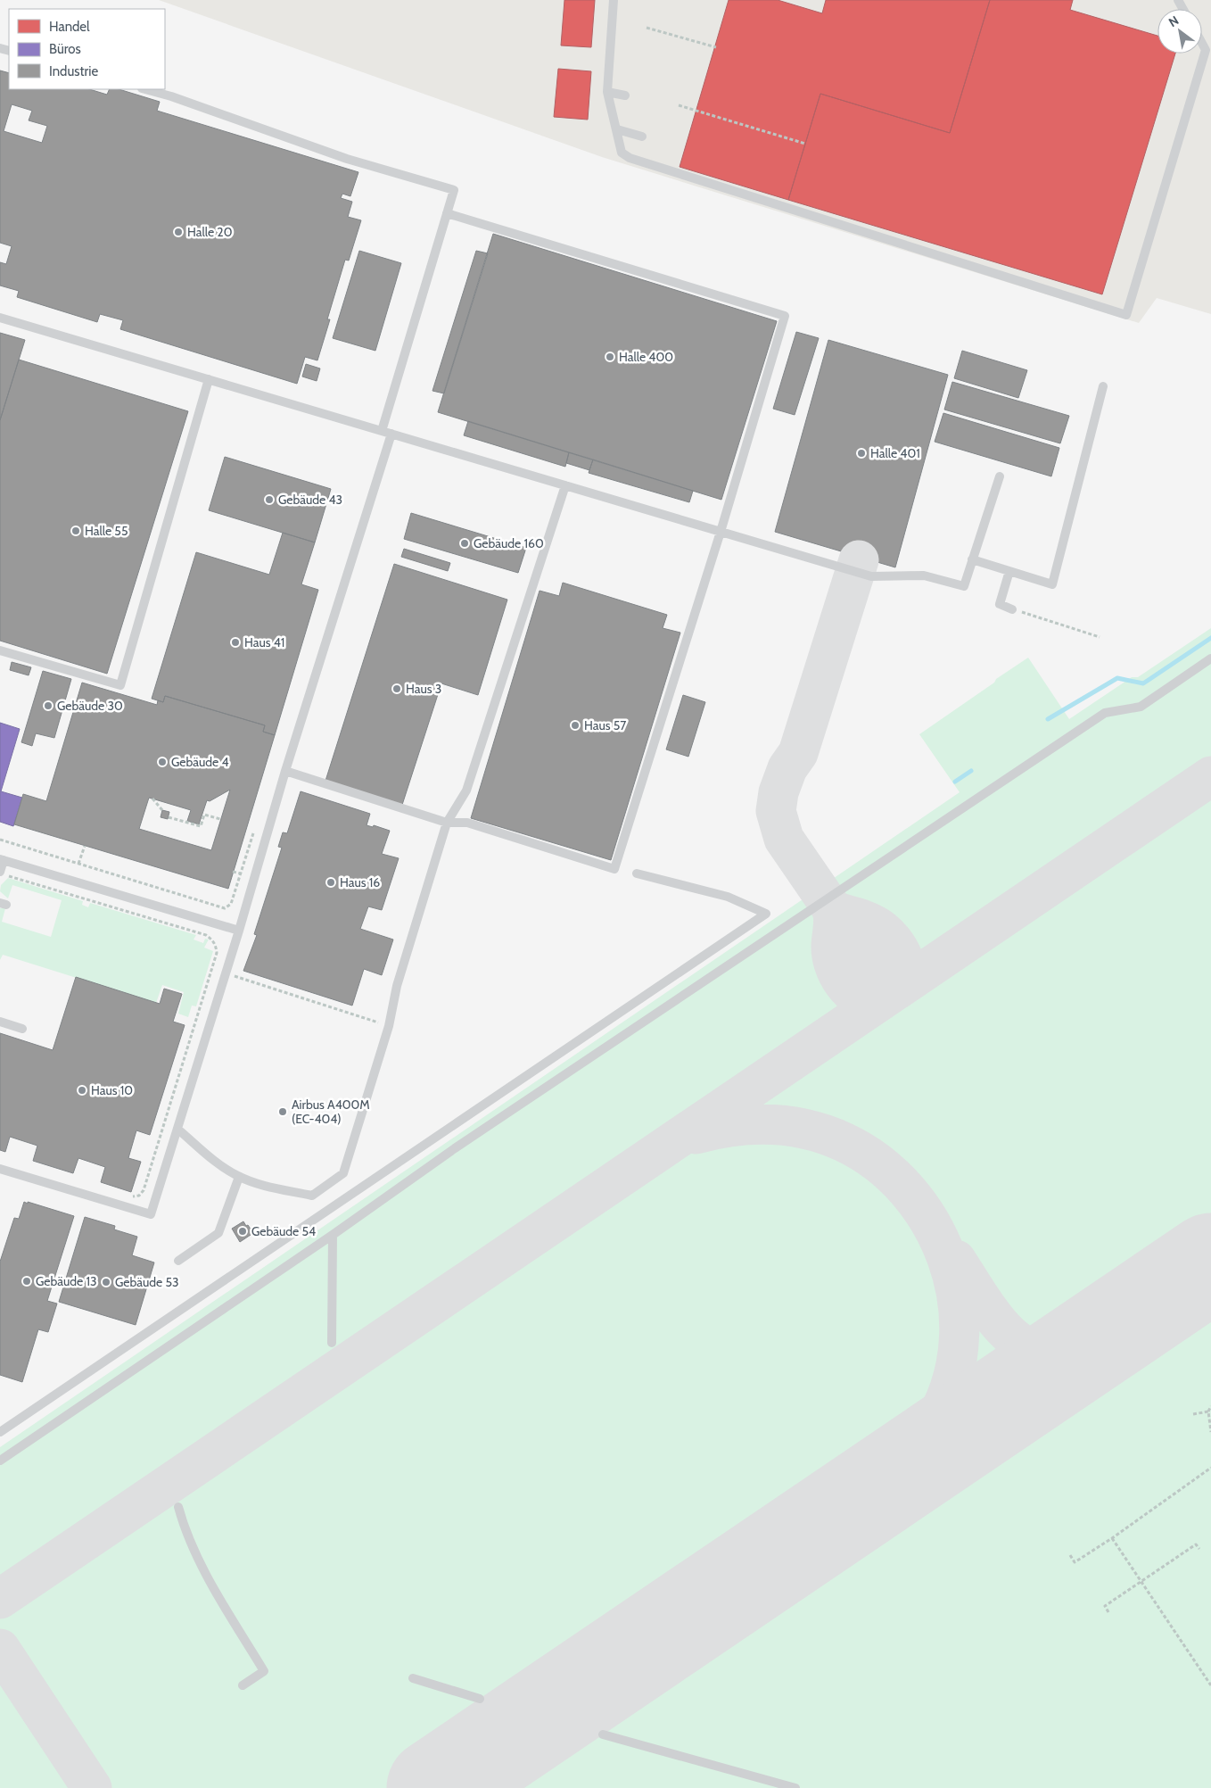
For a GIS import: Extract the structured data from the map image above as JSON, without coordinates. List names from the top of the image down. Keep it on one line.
{"places":["Halle 20","Halle 400","Halle 401","Gebäude 43","Halle 55","Gebäude 160","Haus 41","Haus 3","Gebäude 30","Haus 57","Gebäude 4","Haus 16","Haus 10","Airbus A400M (EC-404)","Gebäude 54","Gebäude 13","Gebäude 53"],"legend":["Handel","Büros","Industrie"],"north":"top left"}
